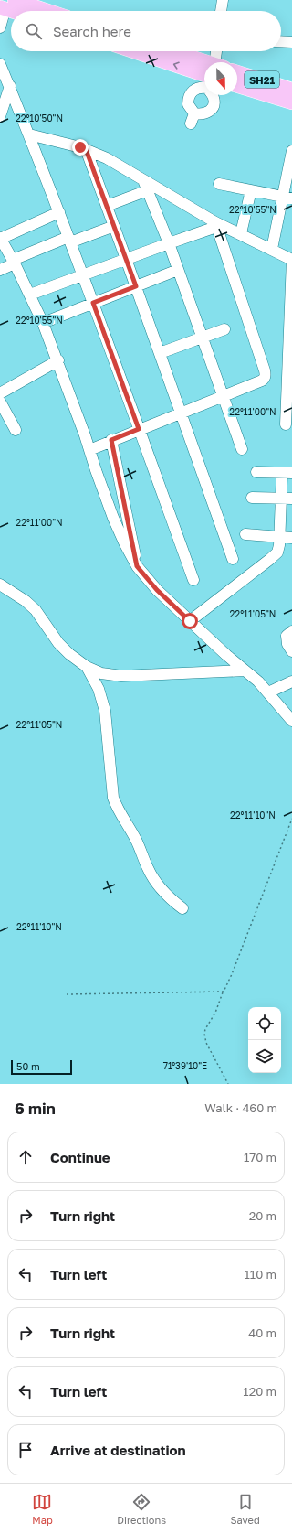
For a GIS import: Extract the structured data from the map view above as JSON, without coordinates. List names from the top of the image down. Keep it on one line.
{"streets":{"main road":["SH21"]},"scale_bar":"50 m","north":"bottom","page":{"search":"Search here","scale":"50 m","heading":["6 min","Walk · 460 m"],"list":[["Continue","170 m"],["Turn right","20 m"],["Turn left","110 m"],["Turn right","40 m"],["Turn left","120 m"],"Arrive at destination"],"nav":["Map","Directions","Saved"]},"coordinates":["22°10'50\"N","22°10'55\"N","22°11'00\"N","22°11'05\"N","22°11'10\"N","71°39'10\"E"]}
